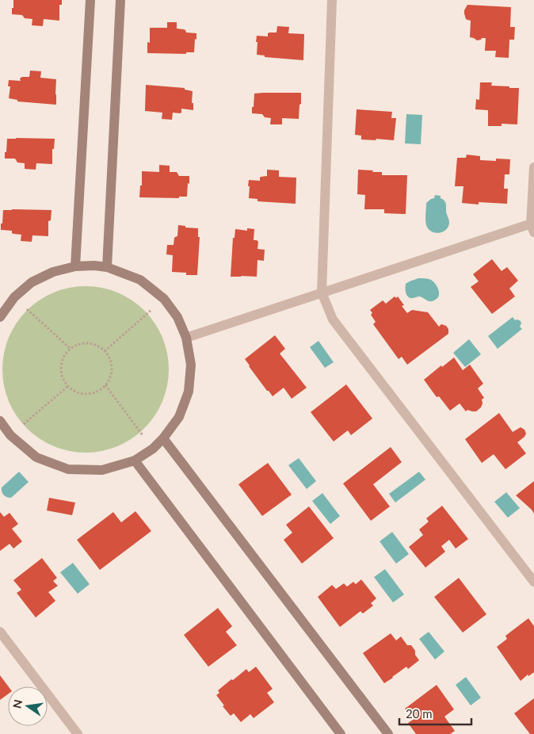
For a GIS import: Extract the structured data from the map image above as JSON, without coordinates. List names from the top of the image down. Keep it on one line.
{"scale_bar":"20 m","north":"left"}
